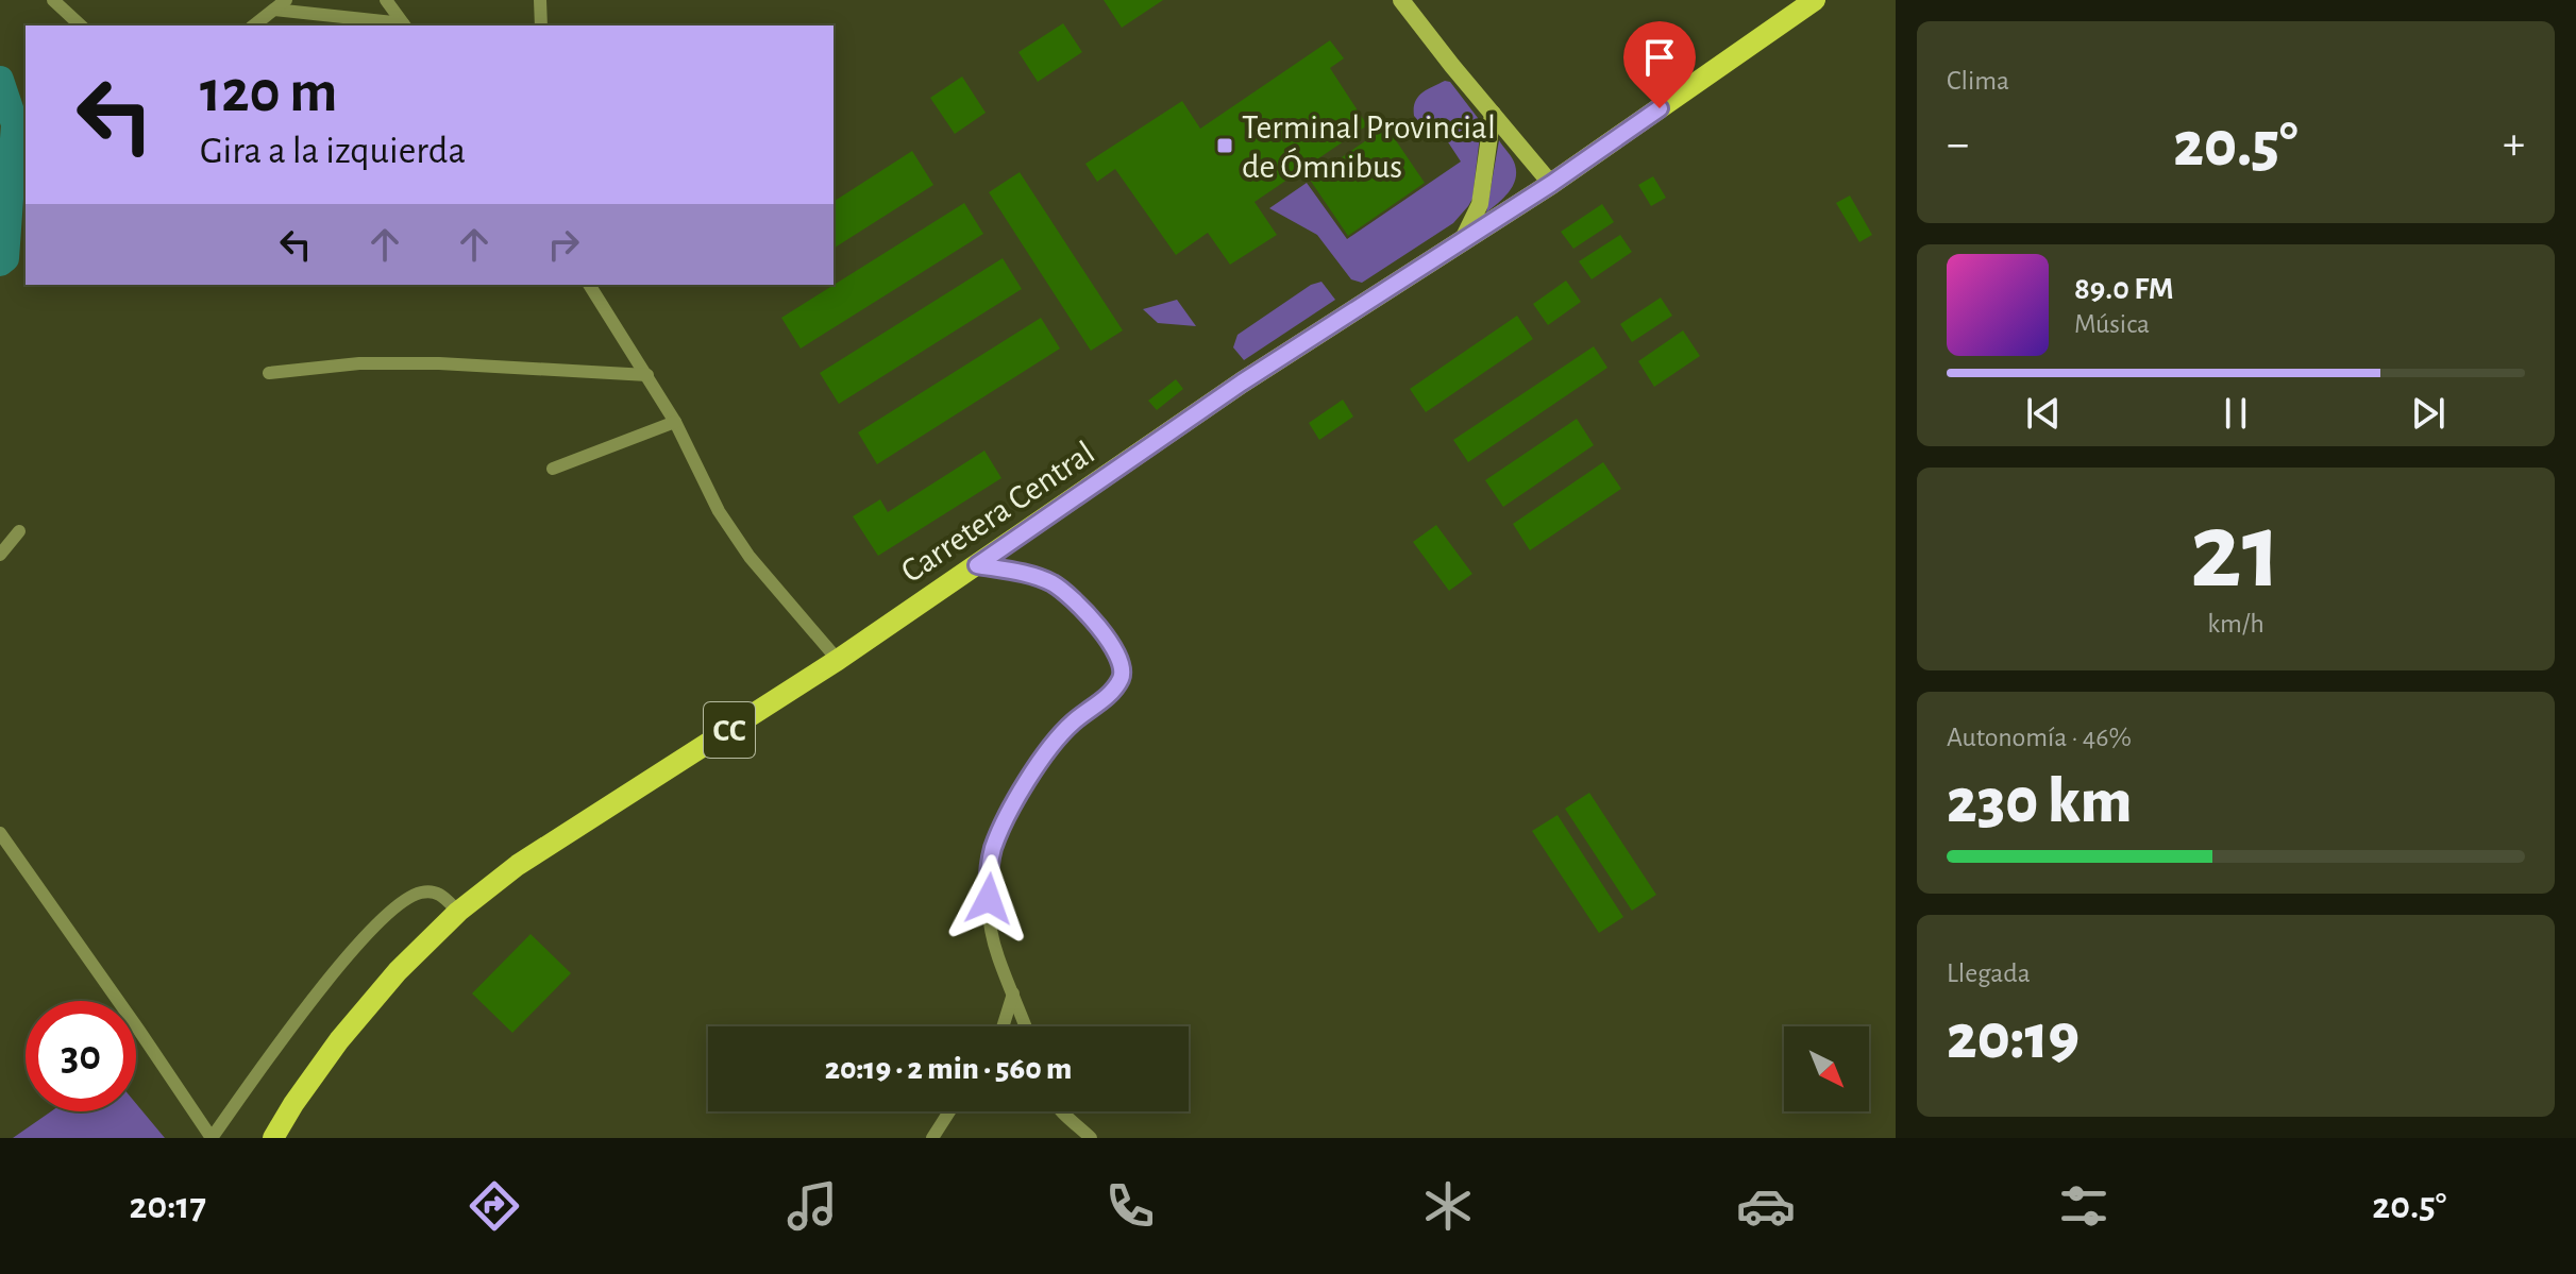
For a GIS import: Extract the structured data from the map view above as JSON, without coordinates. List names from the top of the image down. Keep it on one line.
{"streets":{"main road":["Carretera Central","CC"]},"places":{"transit":["Terminal Provincial de Ómnibus"]},"north":"bottom right","page":{"tile":["Clima",["21","km/h"],["Autonomía · 46%","230 km"],["Llegada","20:19"]],"turn":["120 m","Gira a la izquierda"],"heat":["−","20.5°","+"],"song":["89.0 FM","Música"],"limit":"30","trip":"20:19 · 2 min · 560 m","tabs":["20:17","20.5°"]}}
